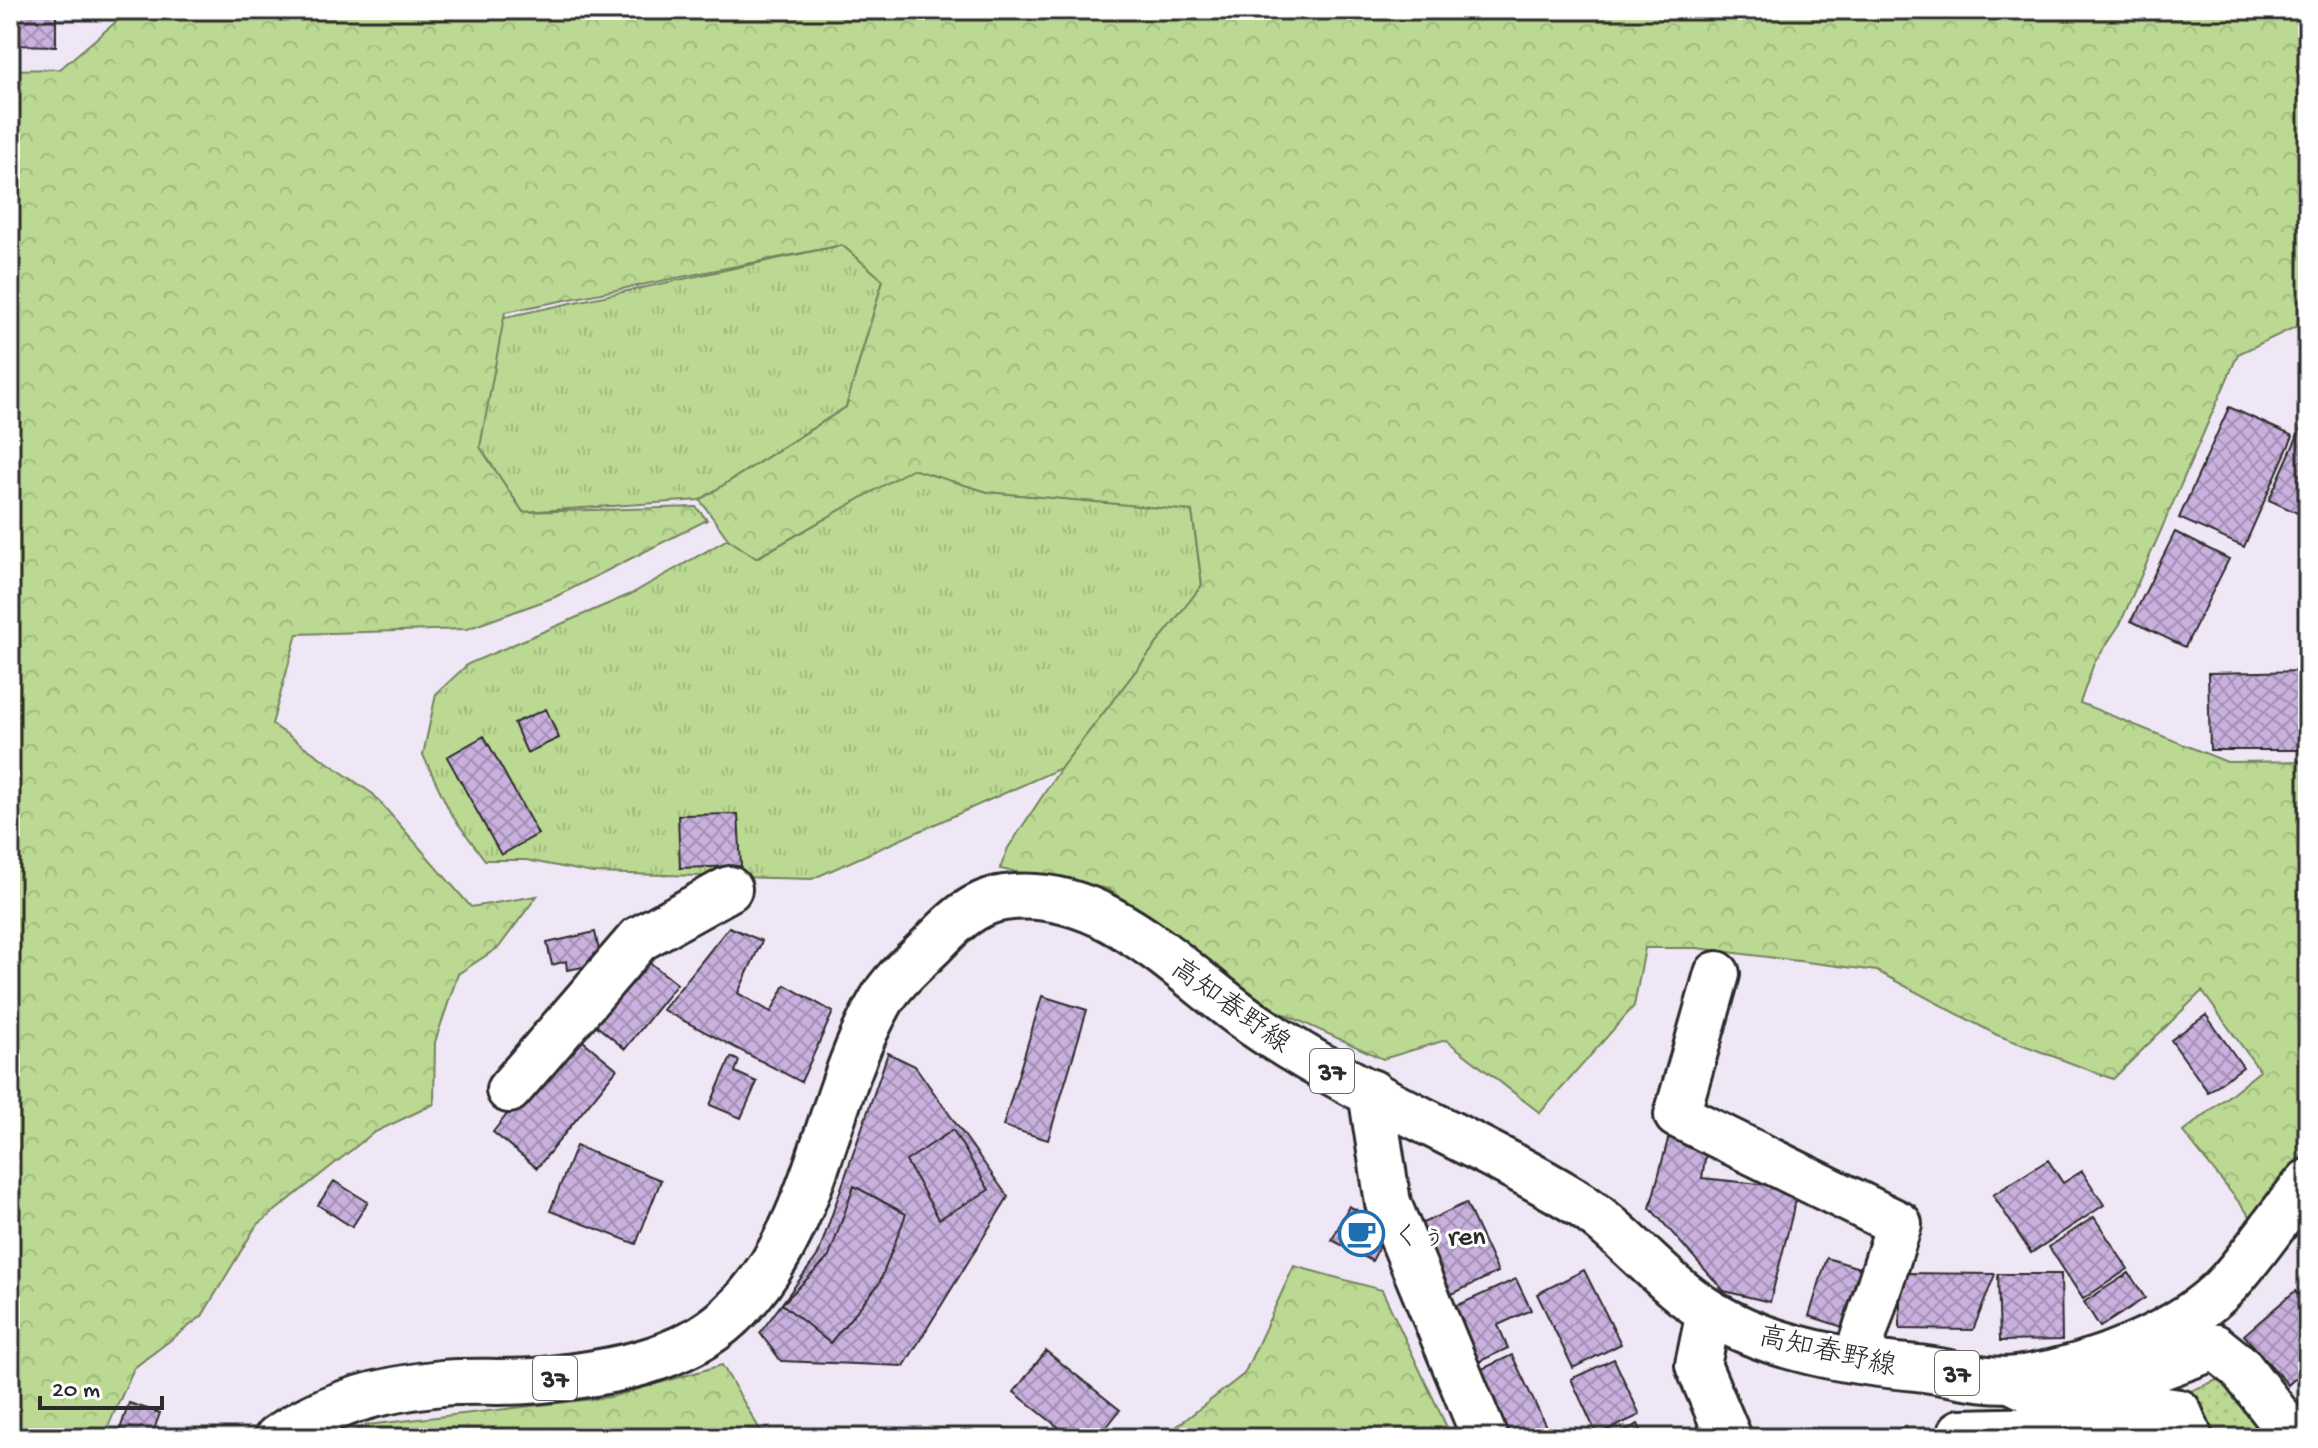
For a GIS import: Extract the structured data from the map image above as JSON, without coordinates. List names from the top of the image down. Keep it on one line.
{"streets":{"main road":["高知春野線","37"]},"places":{"cafe":["くぅren"]},"scale_bar":"20 m"}
